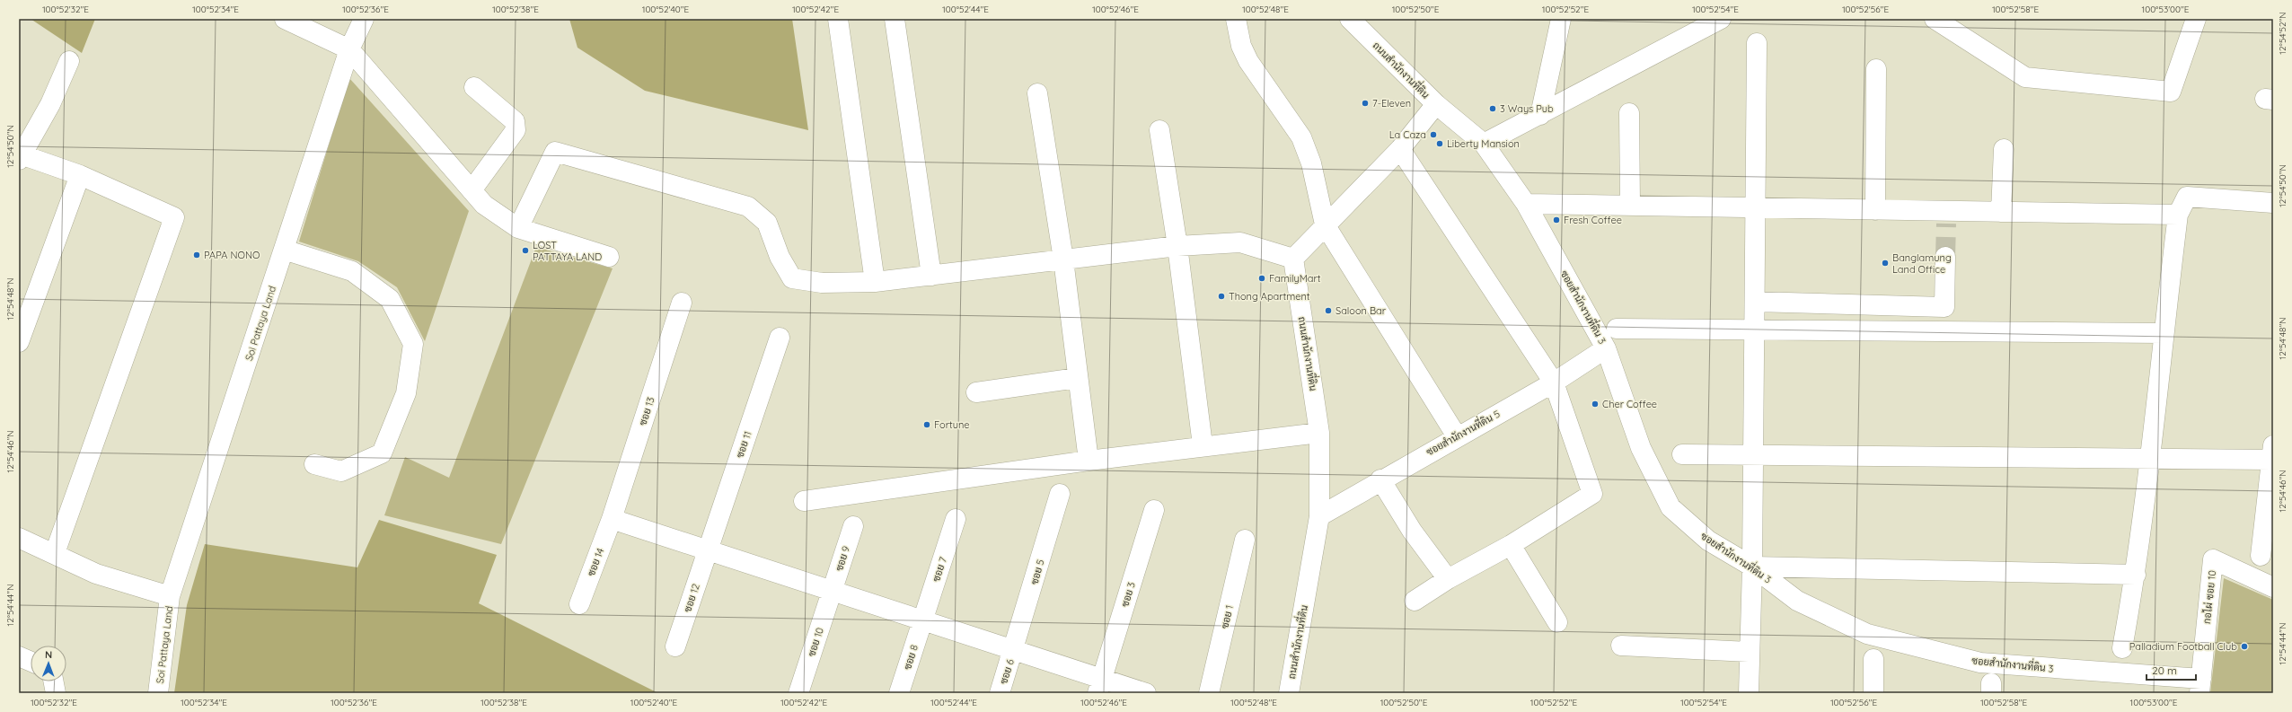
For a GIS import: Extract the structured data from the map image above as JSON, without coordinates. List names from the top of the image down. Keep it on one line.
{"streets":{"street":["ถนนสำนักงานที่ดิน","ซอยสำนักงานที่ดิน 3","Soi Pattaya Land","ซอย 13","ซอยสำนักงานที่ดิน 5","ซอย 11","ซอย 9","ซอย 14","ซอย 7","ซอย 5","ซอย 3","กอไผ่ ซอย 10","ซอย 12","ซอย 1","ซอย 10","ซอย 8","ซอย 6"]},"crossings":[["ถนนสำนักงานที่ดิน","ซอยสำนักงานที่ดิน 3"],["ถนนสำนักงานที่ดิน","ซอยสำนักงานที่ดิน 5"],["ซอยสำนักงานที่ดิน 3","ซอยสำนักงานที่ดิน 5"],["ซอยสำนักงานที่ดิน 3","กอไผ่ ซอย 10"],["ซอย 13","ซอย 14"],["ซอย 11","ซอย 12"],["ซอย 9","ซอย 10"],["ซอย 7","ซอย 8"],["ซอย 5","ซอย 6"]],"places":["7-Eleven","3 Ways Pub","La Caza","Liberty Mansion","Fresh Coffee","LOST PATTAYA LAND","PAPA NONO","Banglamung Land Office","FamilyMart","Thong Apartment","Saloon Bar","Cher Coffee","Fortune","Palladium Football Club"],"scale_bar":"20 m","north":"top","coordinates":["100°52'32\"E","100°52'34\"E","100°52'36\"E","100°52'38\"E","100°52'40\"E","100°52'42\"E","100°52'44\"E","100°52'46\"E","100°52'48\"E","100°52'50\"E","100°52'52\"E","100°52'54\"E","100°52'56\"E","100°52'58\"E","100°53'00\"E","12°54'52\"N","12°54'50\"N","12°54'48\"N","12°54'46\"N","12°54'44\"N"]}
